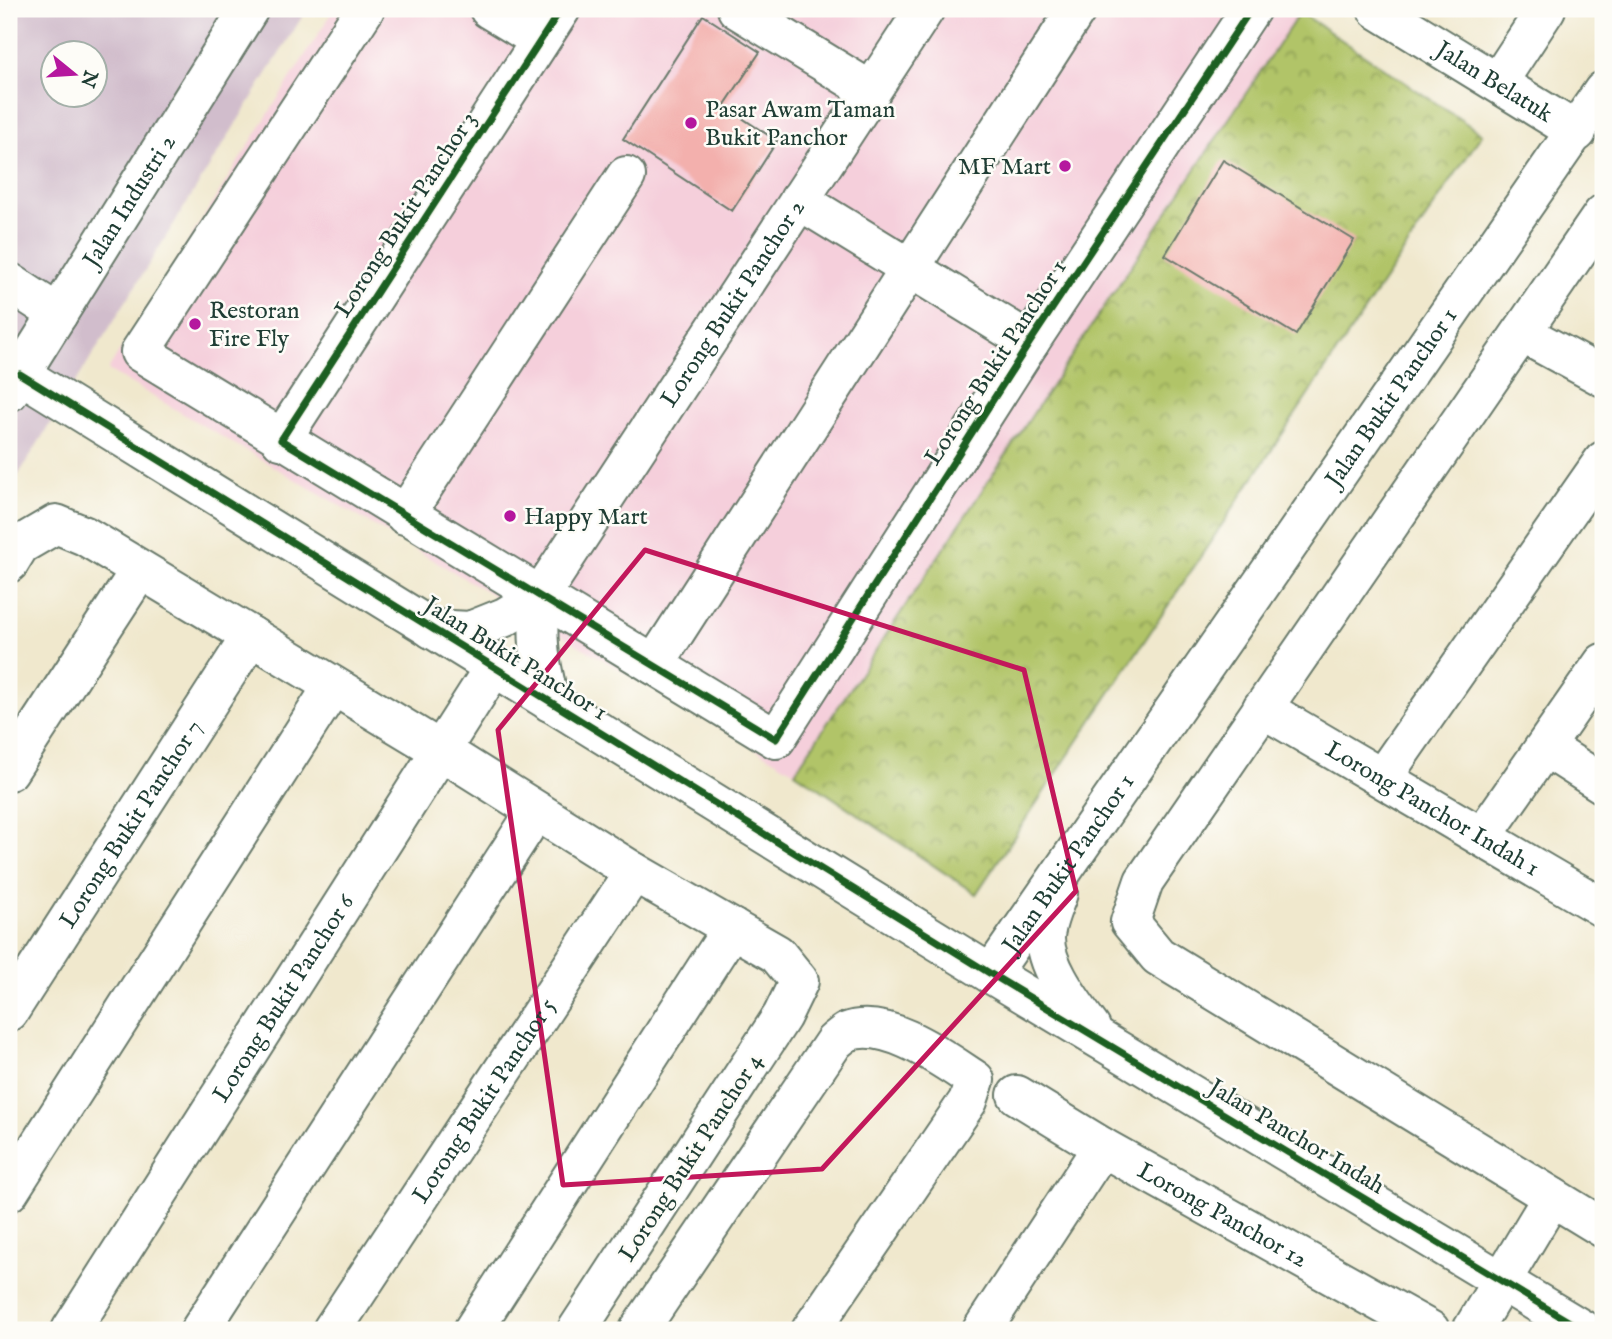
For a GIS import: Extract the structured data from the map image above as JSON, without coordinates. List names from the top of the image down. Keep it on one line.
{"streets":{"street":["Jalan Belatuk","Jalan Industri 2","Lorong Bukit Panchor 3","Lorong Bukit Panchor 2","Lorong Bukit Panchor 1","Jalan Bukit Panchor 1","Lorong Panchor Indah 1","Lorong Bukit Panchor 7","Lorong Bukit Panchor 6","Lorong Bukit Panchor 5","Jalan Panchor Indah","Lorong Bukit Panchor 4","Lorong Panchor 12"]},"crossings":[["Jalan Belatuk","Jalan Bukit Panchor 1"],["Jalan Industri 2","Jalan Bukit Panchor 1"],["Jalan Bukit Panchor 1","Lorong Bukit Panchor 6"],["Jalan Bukit Panchor 1","Jalan Panchor Indah"]],"places":["Pasar Awam Taman Bukit Panchor","MF Mart","Restoran Fire Fly","Happy Mart"],"north":"right"}
